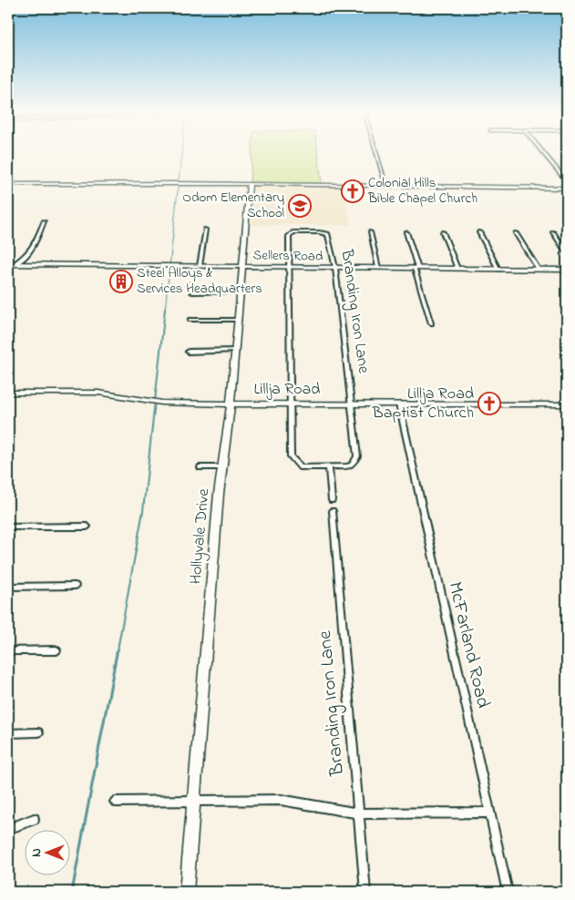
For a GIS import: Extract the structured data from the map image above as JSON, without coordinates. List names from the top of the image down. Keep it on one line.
{"streets":{"street":["Sellers Road","Branding Iron Lane","Lillja Road","Hollyvale Drive","McFarland Road"]},"crossings":[["Sellers Road","Branding Iron Lane"],["Sellers Road","Hollyvale Drive"],["Branding Iron Lane","Lillja Road"],["Lillja Road","Hollyvale Drive"],["Lillja Road","McFarland Road"]],"places":{"church":["Colonial Hills Bible Chapel Church","Lillja Road Baptist Church"],"school or university":["Odom Elementary School"],"building":["Steel Alloys & Services Headquarters"]},"north":"left"}
